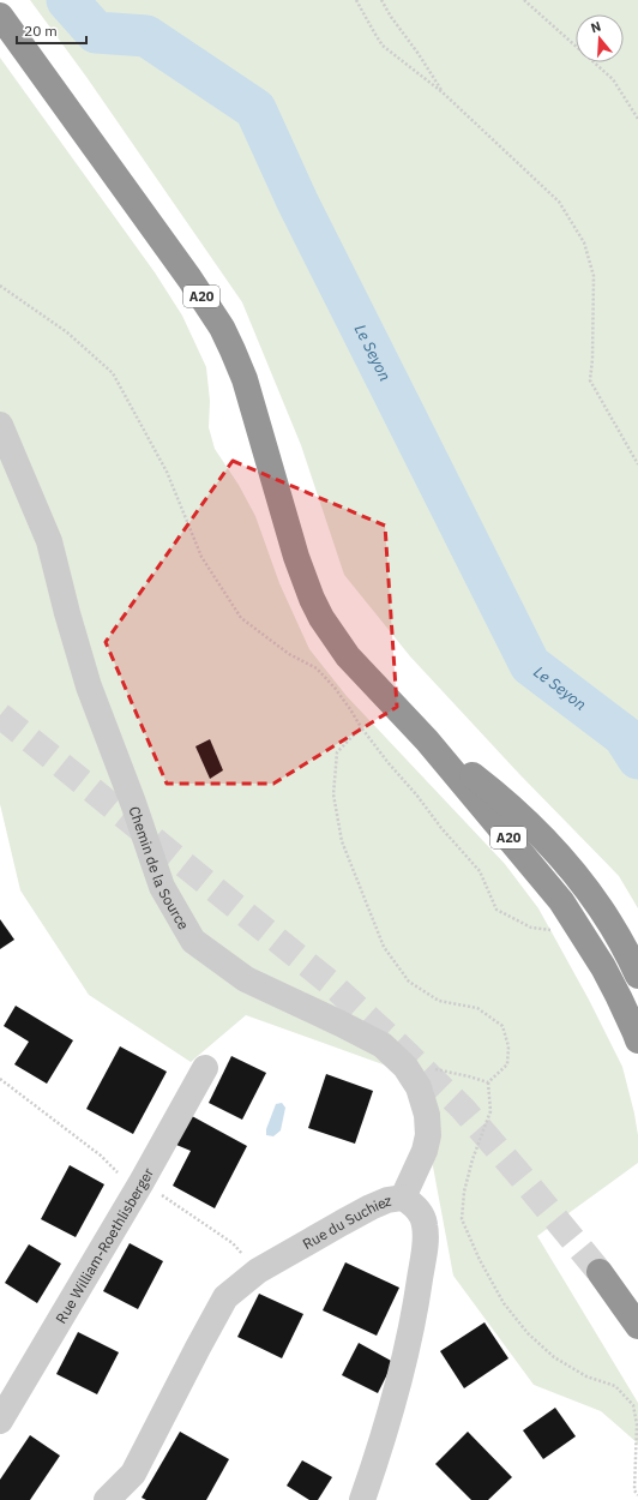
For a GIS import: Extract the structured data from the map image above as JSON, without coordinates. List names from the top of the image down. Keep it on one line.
{"streets":{"highway":["A20"],"street":["Chemin de la Source","Rue du Suchiez","Rue William-Roethlisberger"]},"crossings":[["Chemin de la Source","Rue du Suchiez"]],"water":["Le Seyon"],"scale_bar":"20 m","north":"top"}
